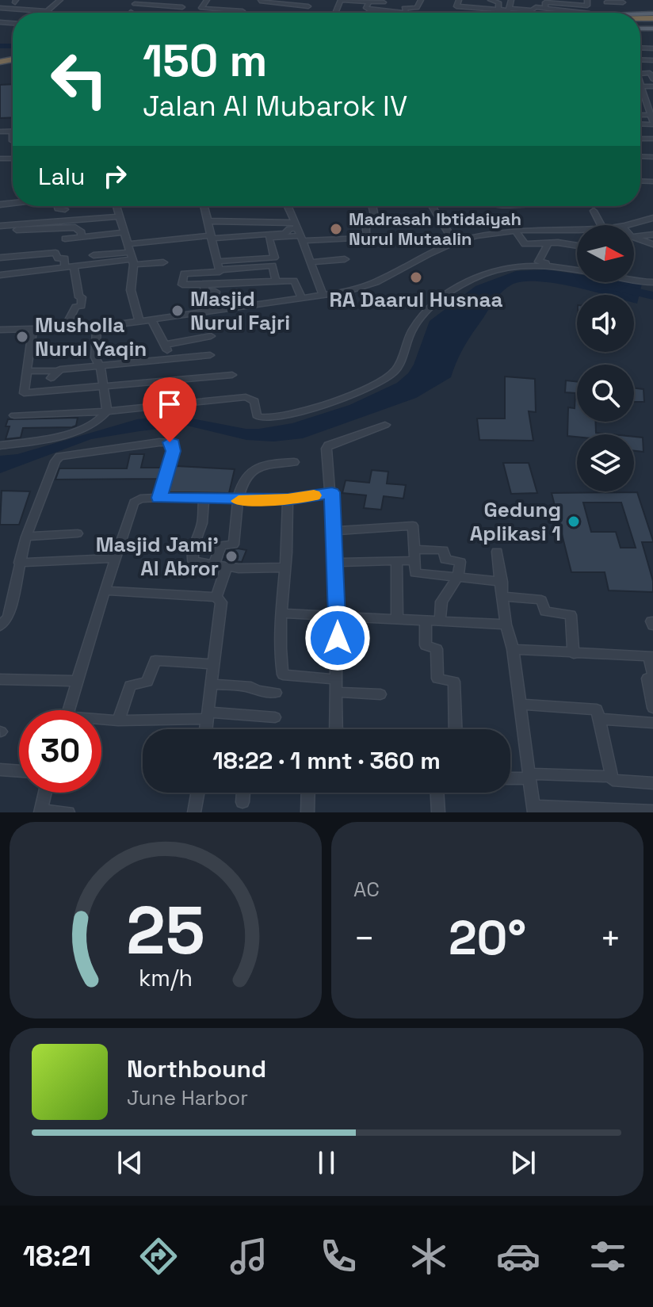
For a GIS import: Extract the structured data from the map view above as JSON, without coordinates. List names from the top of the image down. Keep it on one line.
{"places":["Madrasah Ibtidaiyah Nurul Mutaalin","RA Daarul Husnaa","Masjid Nurul Fajri","Musholla Nurul Yaqin","Gedung Aplikasi 1","Masjid Jami' Al Abror"],"north":"right","page":{"turn":["150 m","Jalan Al Mubarok IV"],"then":"Lalu","limit":"30","trip":"18:22 · 1 mnt · 360 m","tile":"AC","heat":["−","20°","+"],"song":["Northbound","June Harbor"],"tabs":"18:21","gauge":["25","km/h"]}}
